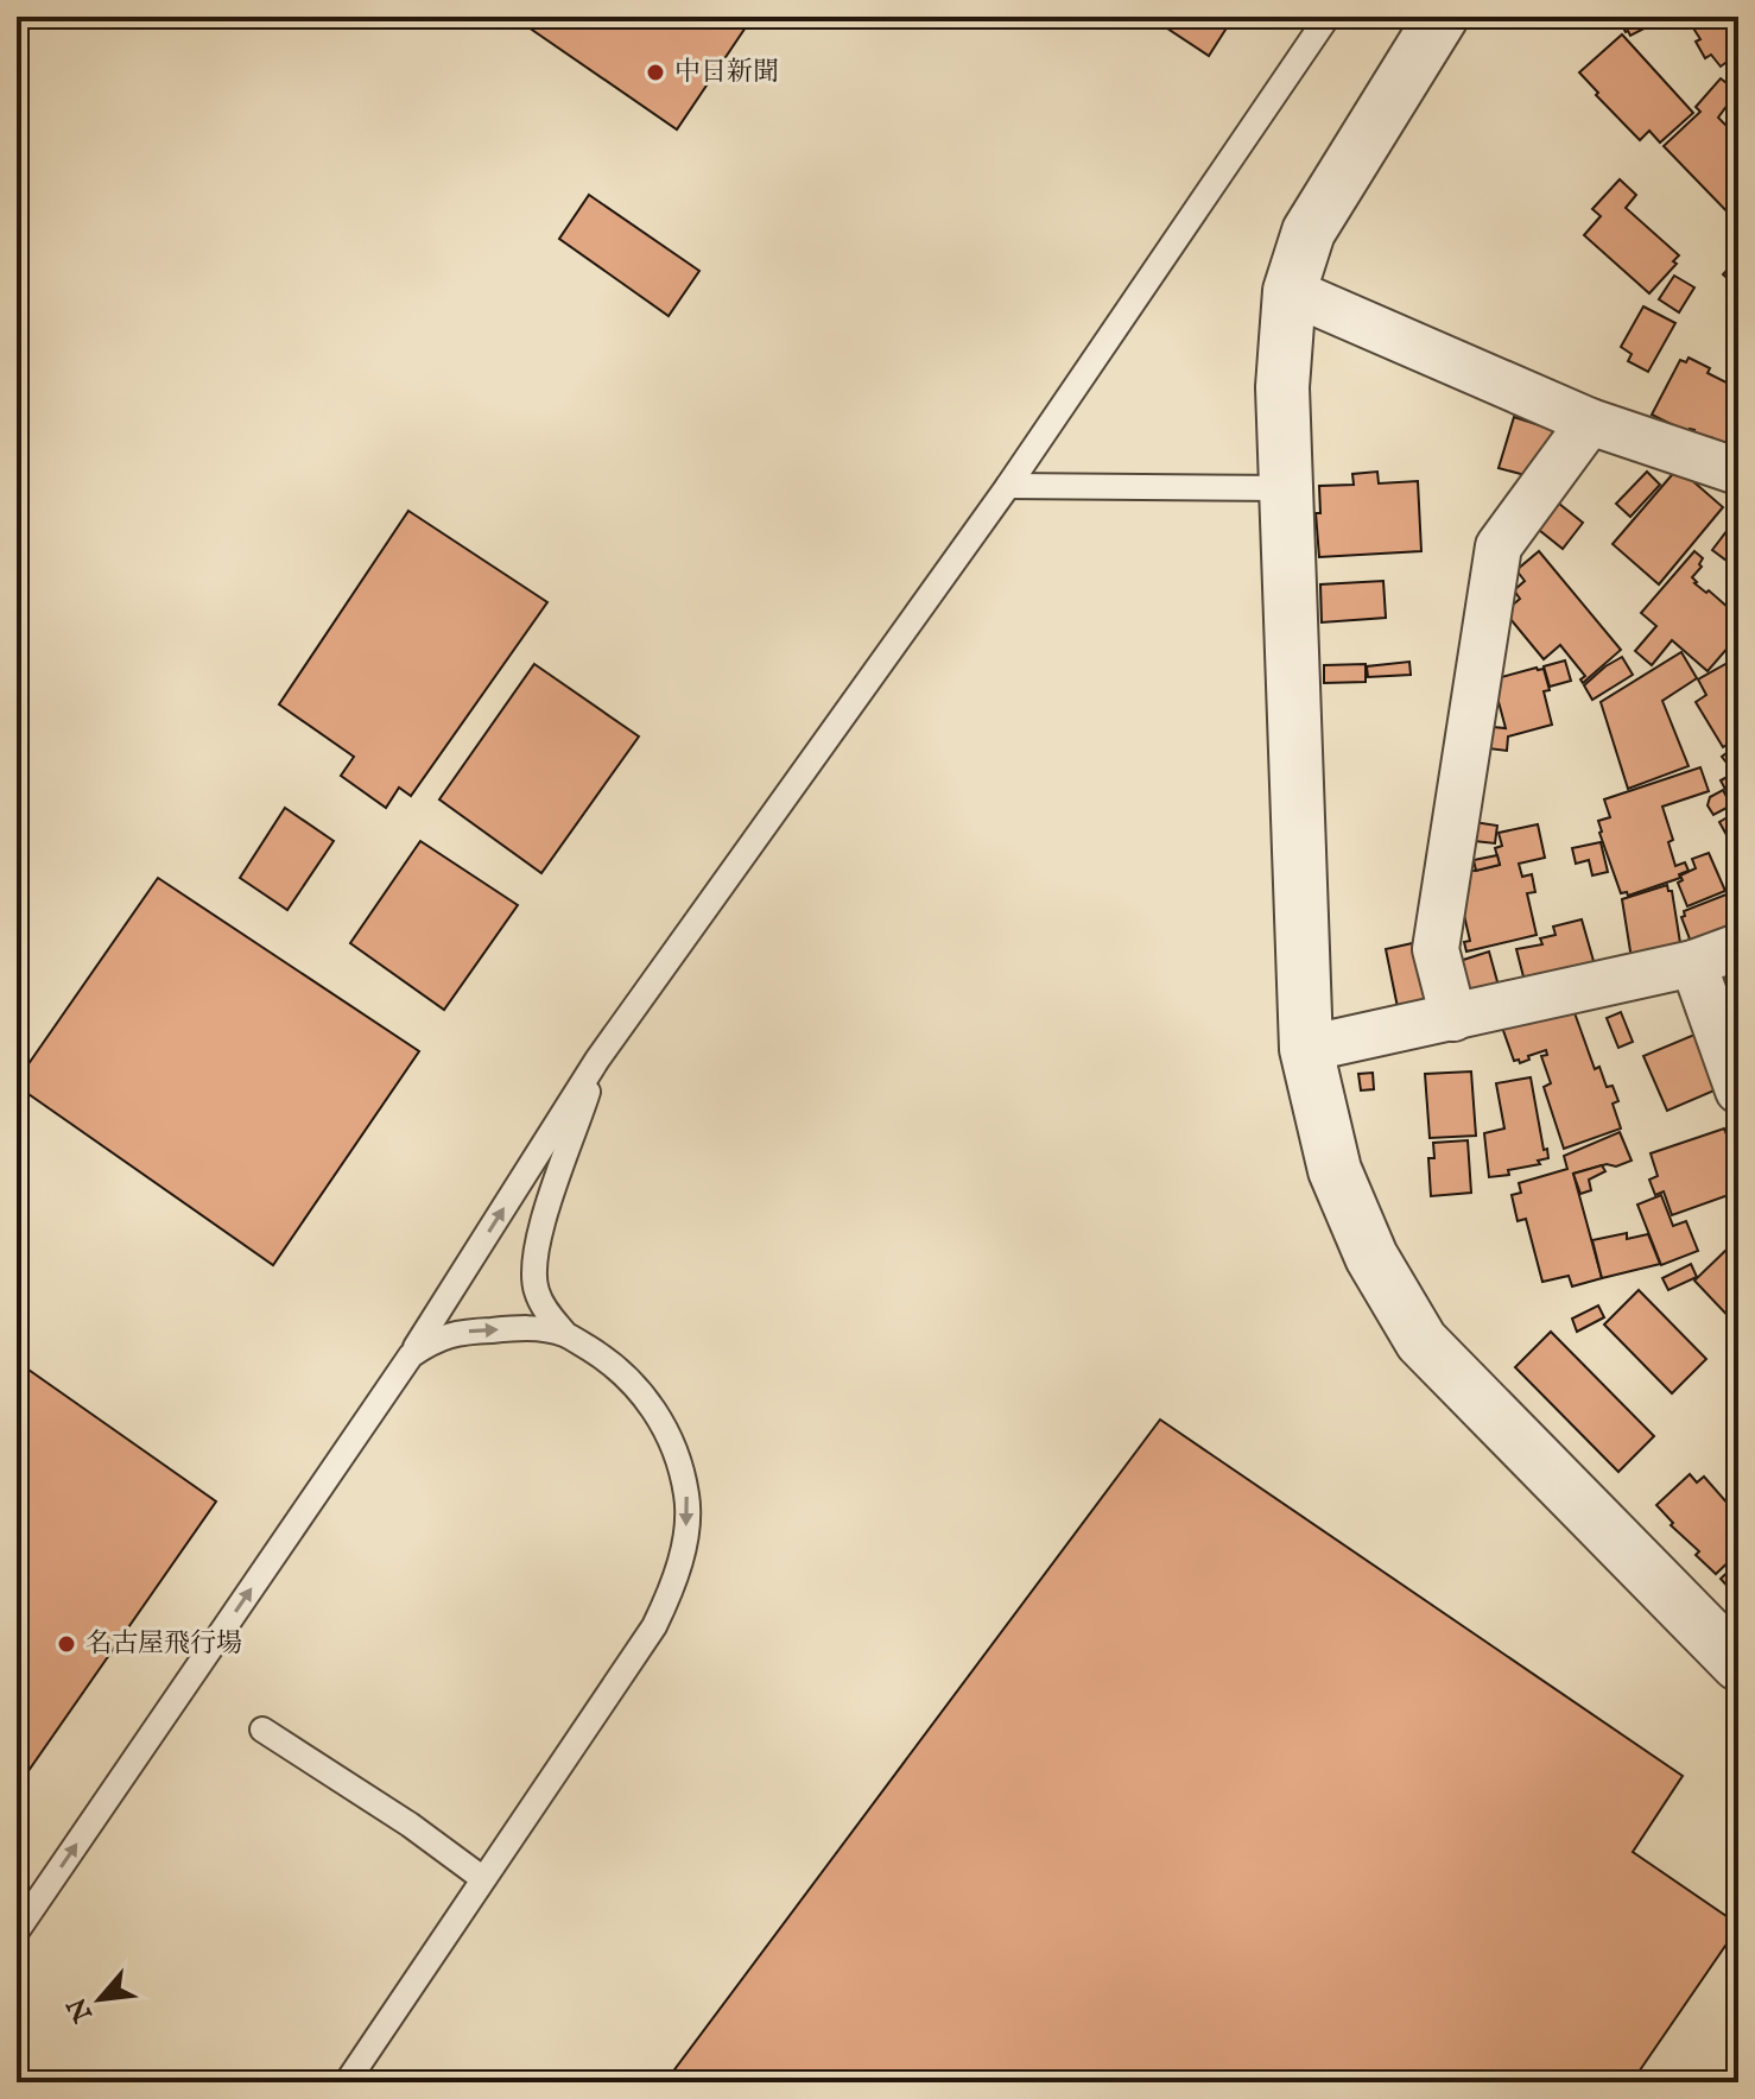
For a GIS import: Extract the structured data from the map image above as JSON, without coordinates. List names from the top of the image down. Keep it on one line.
{"places":["中日新聞","名古屋飛行場"],"north":"bottom left"}
